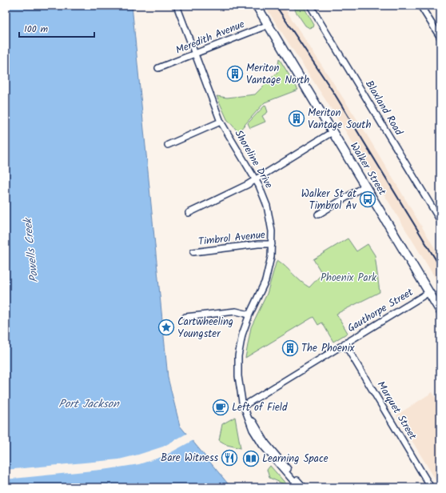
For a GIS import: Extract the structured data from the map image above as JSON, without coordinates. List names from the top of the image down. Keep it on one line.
{"streets":{"street":["Meredith Avenue","Blaxland Road","Shoreline Drive","Walker Street","Timbrol Avenue","Gauthorpe Street","Marquet Street"]},"crossings":[["Meredith Avenue","Shoreline Drive"],["Meredith Avenue","Walker Street"],["Shoreline Drive","Timbrol Avenue"],["Shoreline Drive","Gauthorpe Street"],["Walker Street","Gauthorpe Street"],["Gauthorpe Street","Marquet Street"]],"water":["Powells Creek","Port Jackson"],"parks":["Phoenix Park"],"places":{"building":["Meriton Vantage North","Meriton Vantage South","The Phoenix"],"bus stop":["Walker St at Timbrol Av"],"place":["Cartwheeling Youngster"],"cafe":["Left of Field"],"restaurant":["Bare Witness"],"library":["Learning Space"]},"scale_bar":"100 m"}
